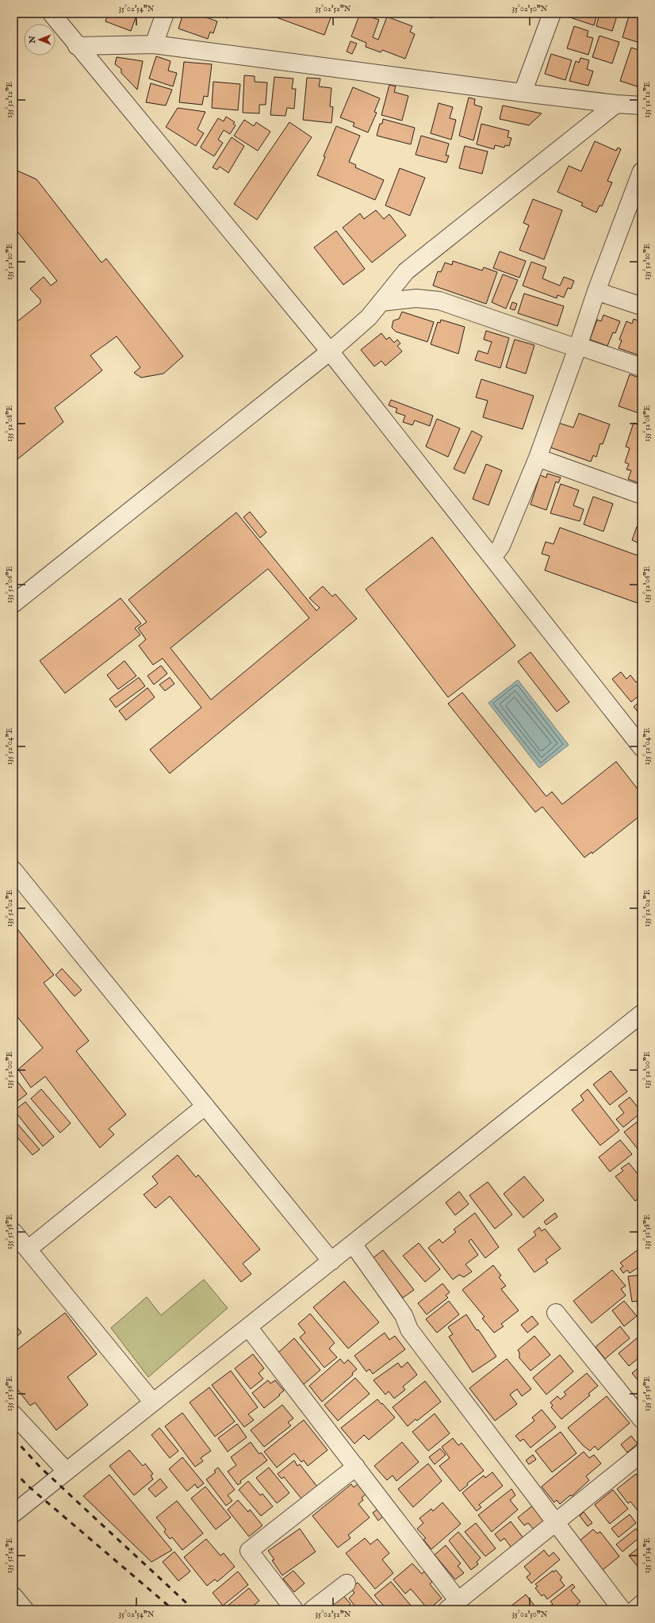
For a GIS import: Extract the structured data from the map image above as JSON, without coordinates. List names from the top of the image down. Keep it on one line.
{"north":"left","coordinates":["35°02'54\"N","35°02'52\"N","35°02'50\"N","135°52'12\"E","135°52'10\"E","135°52'08\"E","135°52'06\"E","135°52'04\"E","135°52'02\"E","135°52'00\"E","135°51'58\"E","135°51'56\"E","135°51'54\"E"]}
